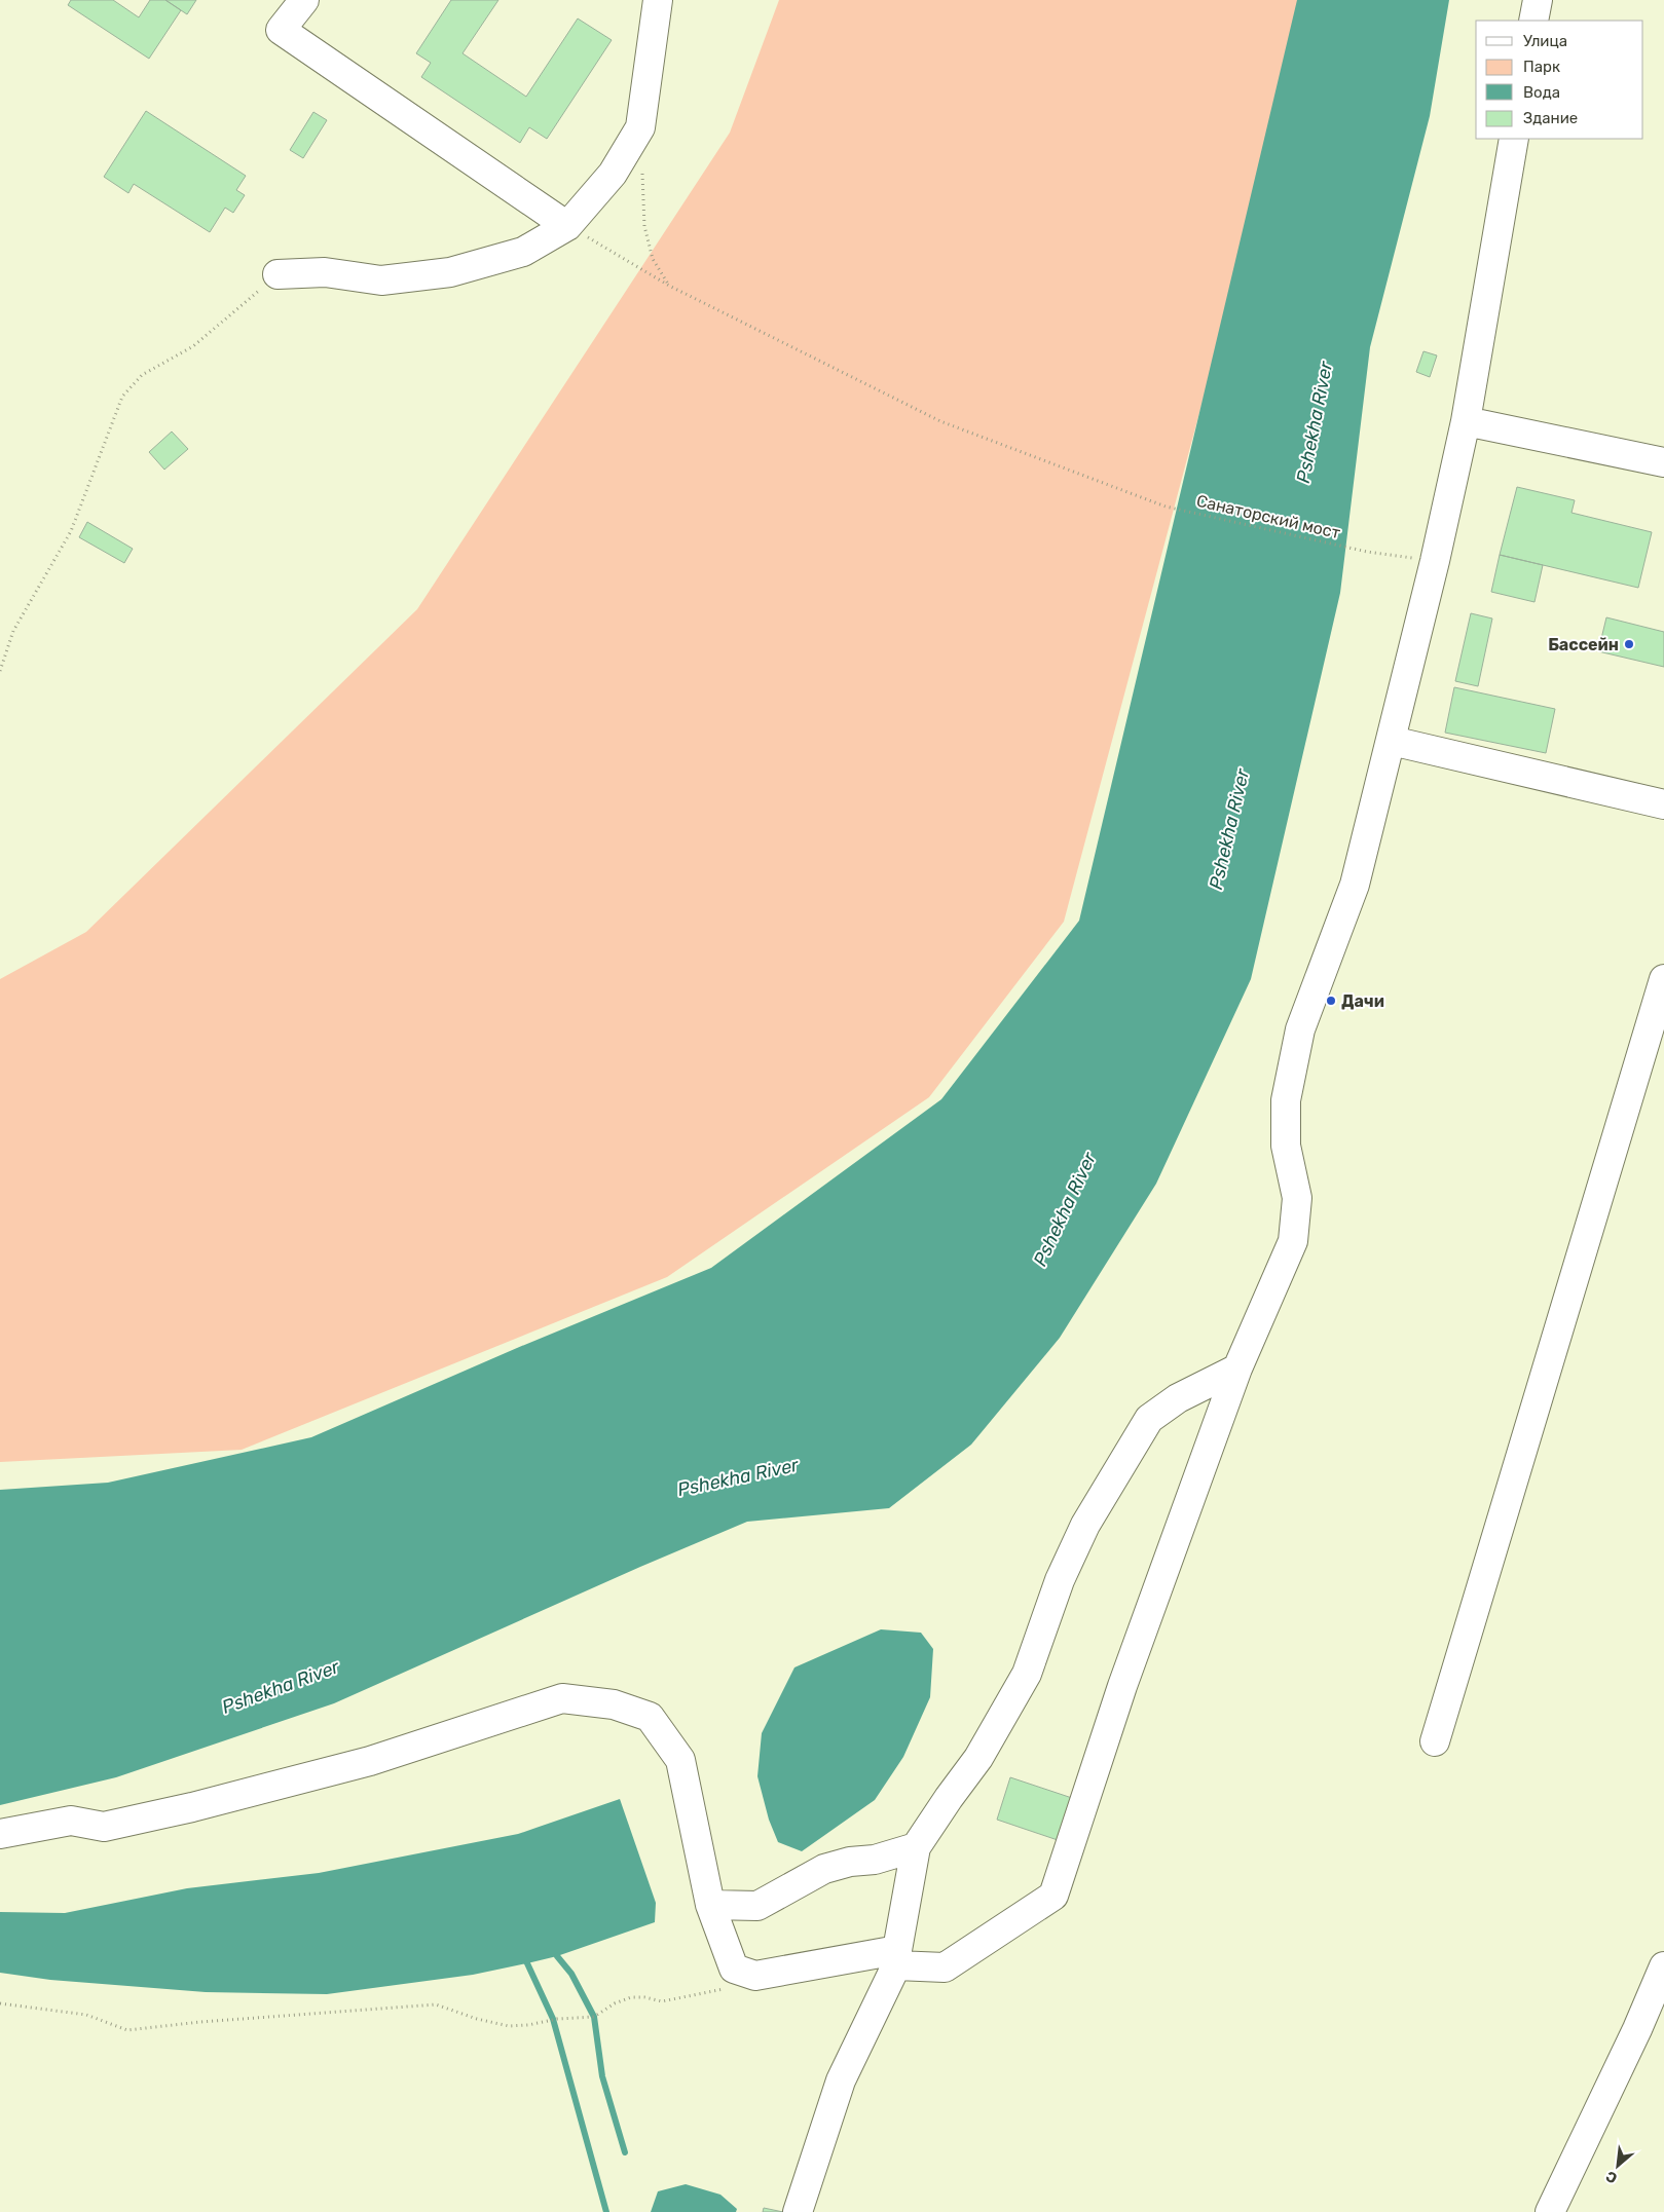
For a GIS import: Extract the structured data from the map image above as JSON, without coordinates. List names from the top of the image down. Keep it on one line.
{"streets":{"path":["Санаторский мост"]},"water":["Pshekha River"],"places":["Бассейн","Дачи"],"legend":["Улица","Парк","Вода","Здание"],"north":"bottom left"}
